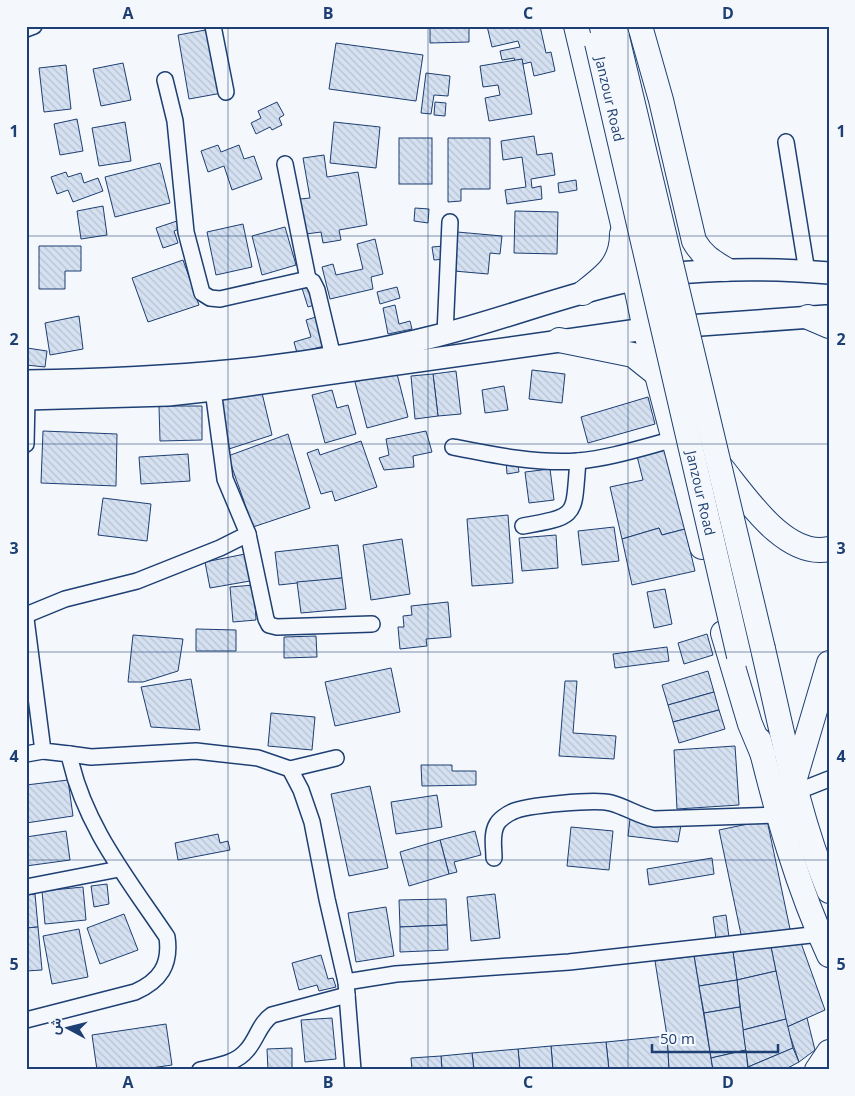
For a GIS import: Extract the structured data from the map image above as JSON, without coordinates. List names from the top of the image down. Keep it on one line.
{"streets":{"main road":["Janzour Road"]},"scale_bar":"50 m","north":"left","grid":{"columns":["A","B","C","D"],"rows":["1","2","3","4","5"]}}
